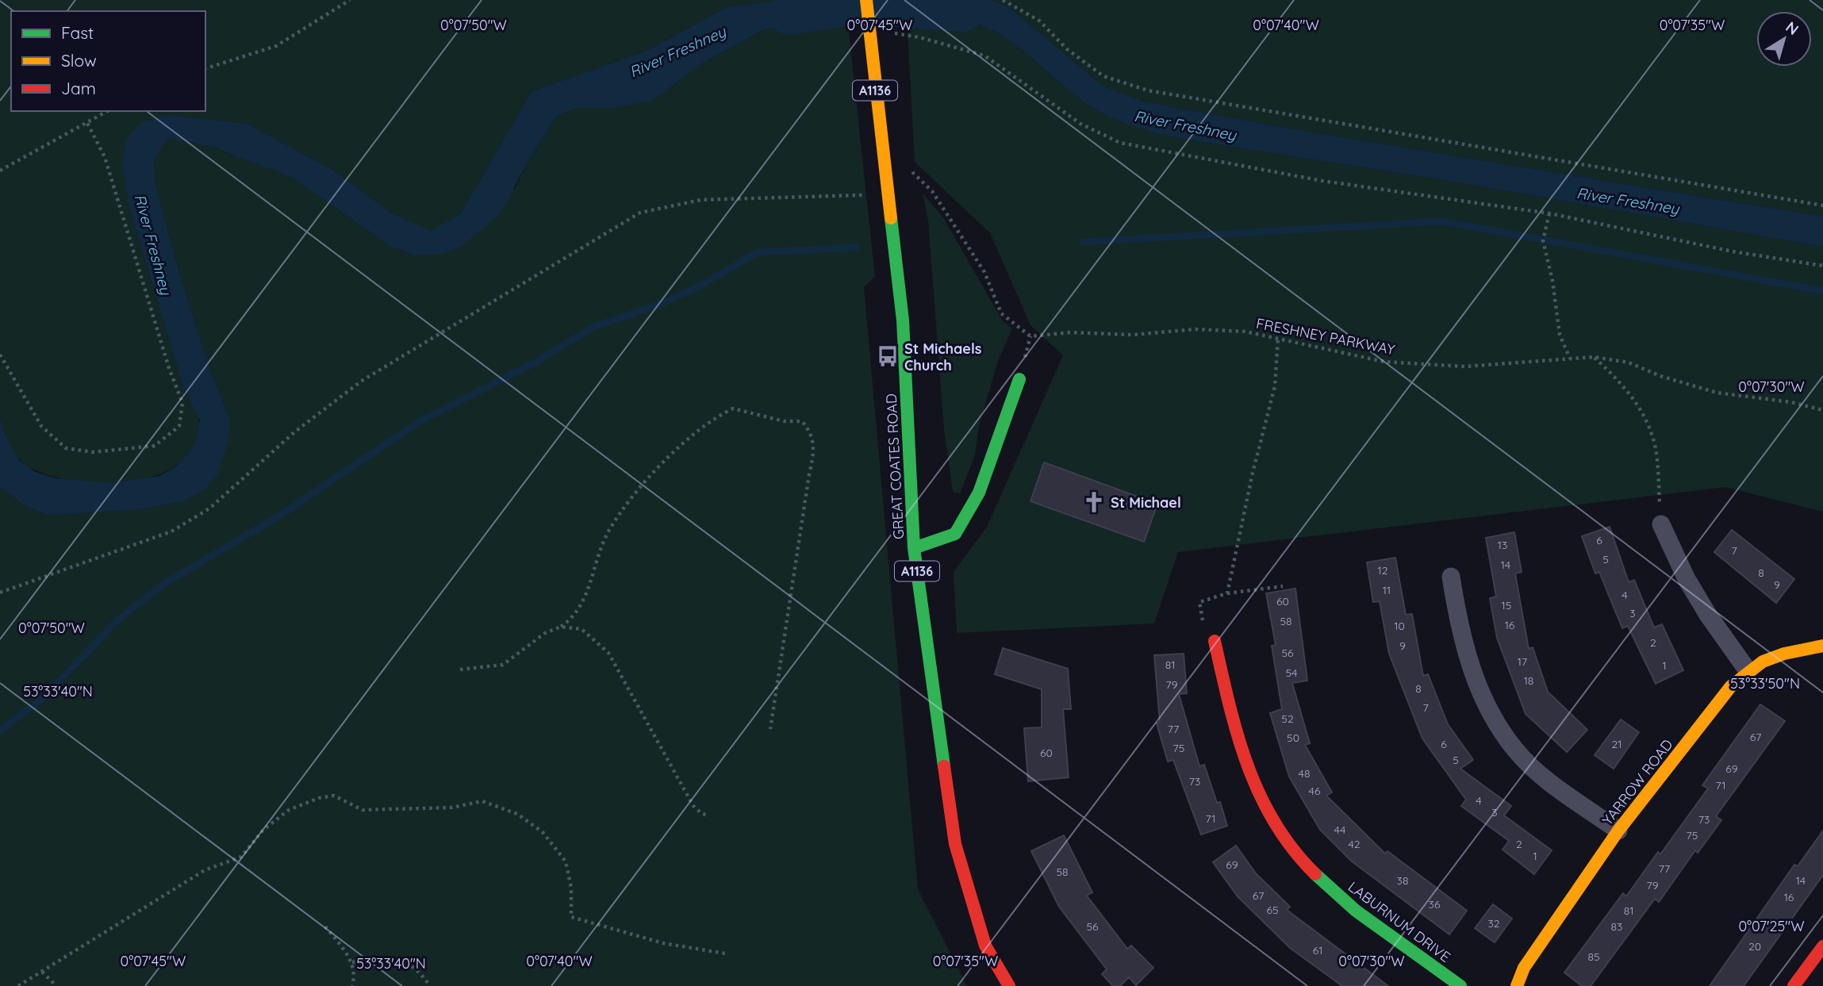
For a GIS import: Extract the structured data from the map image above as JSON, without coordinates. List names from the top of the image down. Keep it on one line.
{"streets":{"street":["A1136","GREAT COATES ROAD","YARROW ROAD","LABURNUM DRIVE"],"path":["FRESHNEY PARKWAY"]},"water":["River Freshney"],"places":{"bus stop":["St Michaels Church"],"church":["St Michael"]},"house_numbers":["6","13","7","5","14","12","8","9","11","4","60","15","3","58","16","10","2","9","56","17","81","1","54","18","79","8","7","52","77","67","50","6","21","75","60","5","69","48","73","71","46","4","3","71","73","44","75","42","2","1","69","77","58","38","14","79","67","16","36","65","81","32","56","83","20","61","85"],"legend":["Fast","Slow","Jam"],"north":"top right","coordinates":["0°07'50\"W","0°07'45\"W","0°07'40\"W","0°07'35\"W","0°07'30\"W","53°33'50\"N","53°33'40\"N","0°07'25\"W"]}
